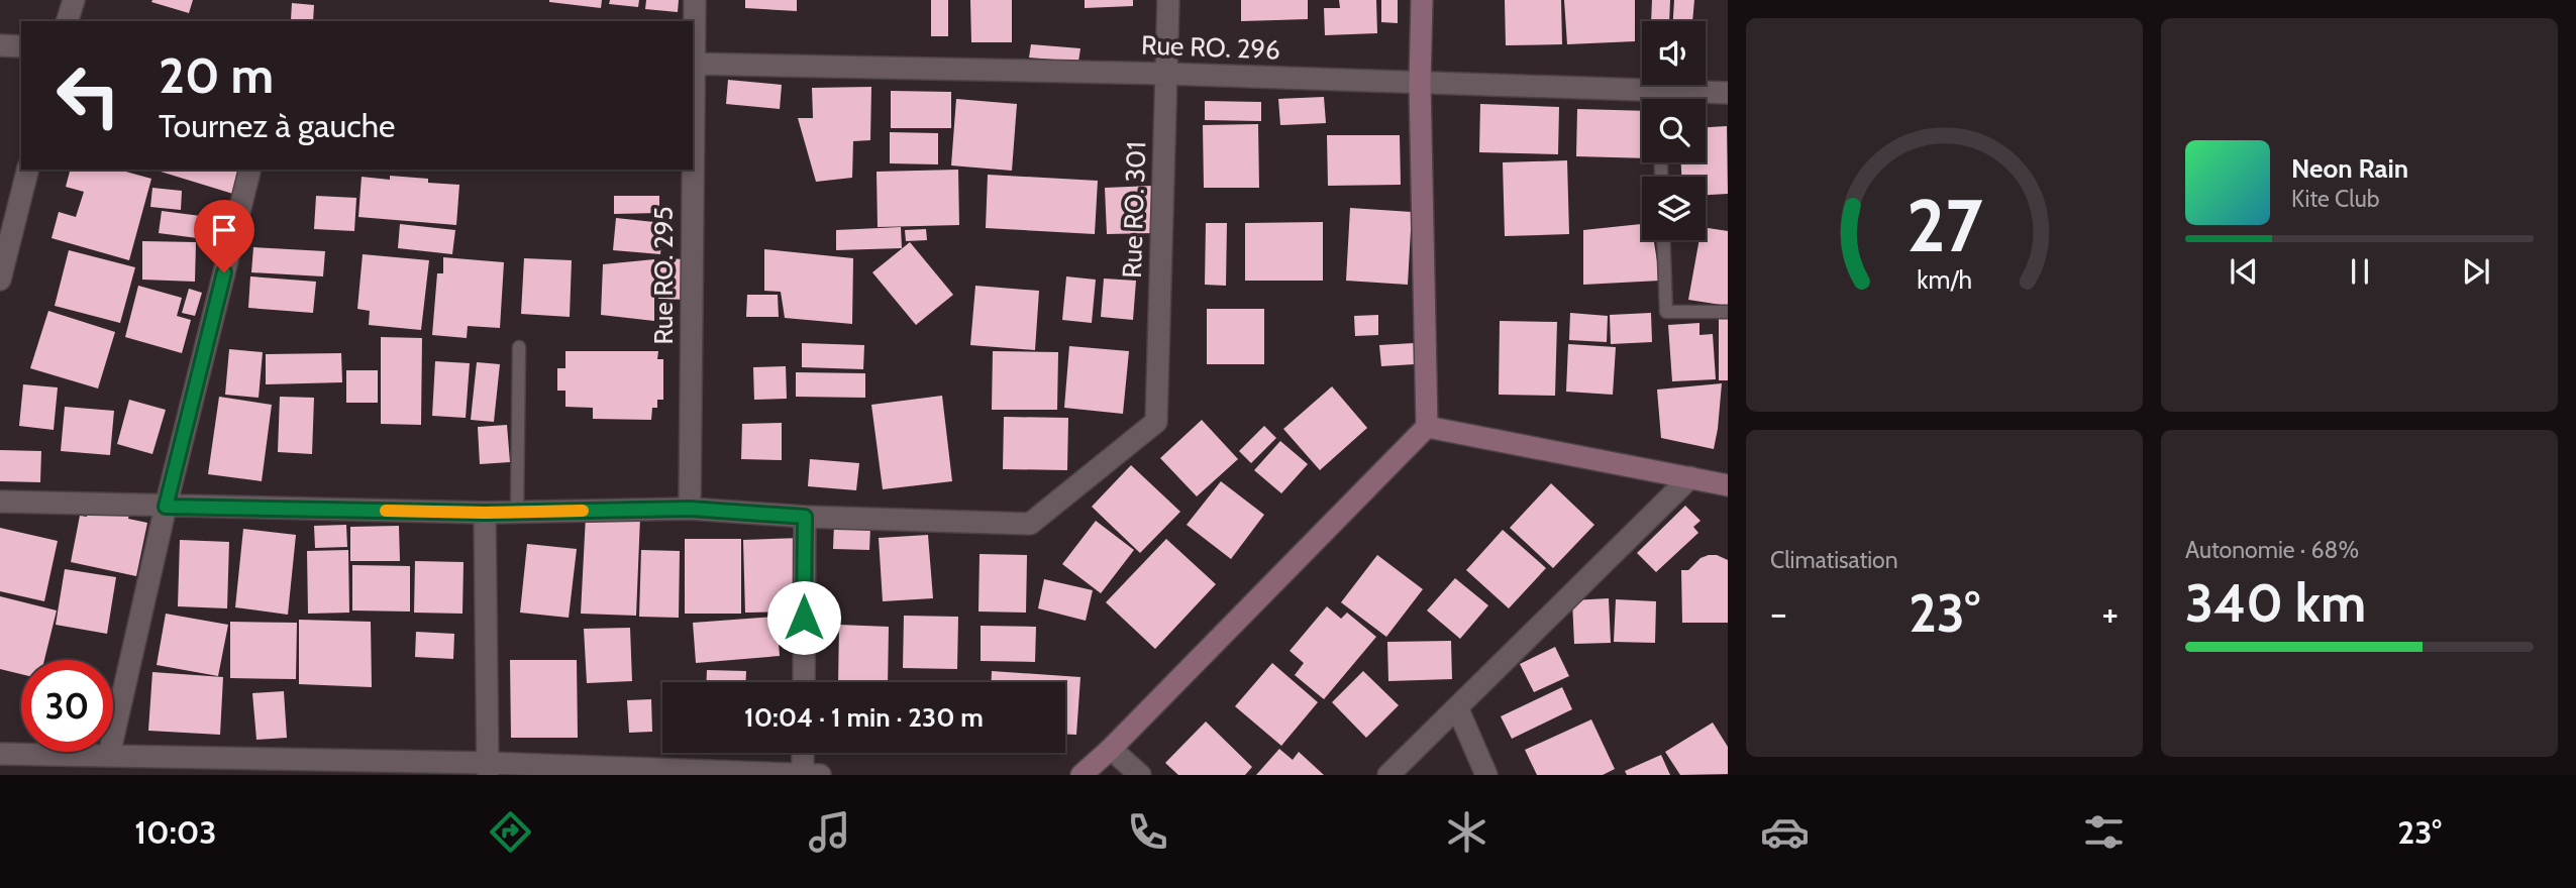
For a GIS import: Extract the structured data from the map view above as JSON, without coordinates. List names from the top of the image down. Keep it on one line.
{"streets":{"street":["Rue RO. 296","Rue RO. 301","Rue RO. 295"]},"crossings":[["Rue RO. 296","Rue RO. 301"]],"page":{"turn":["20 m","Tournez à gauche"],"song":["Neon Rain","Kite Club"],"tile":["Climatisation",["Autonomie · 68%","340 km"]],"heat":["−","23°","+"],"limit":"30","trip":"10:04 · 1 min · 230 m","tabs":["10:03","23°"],"gauge":["27","km/h"]}}
